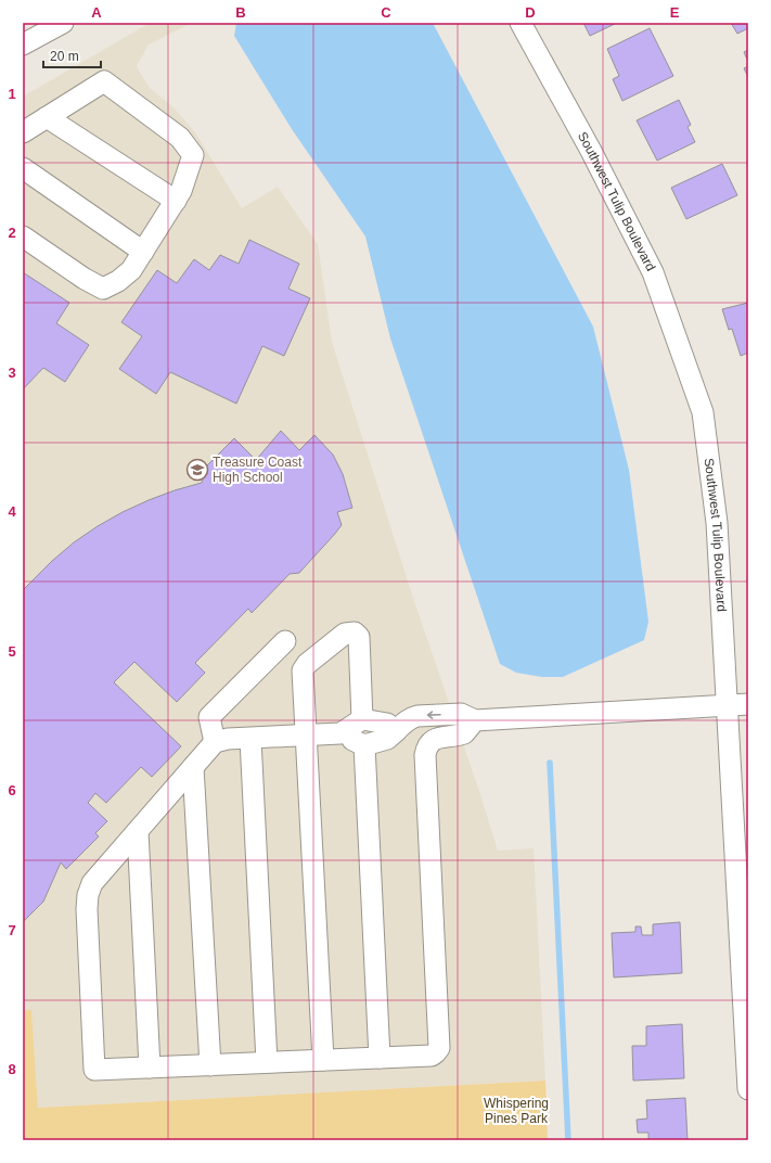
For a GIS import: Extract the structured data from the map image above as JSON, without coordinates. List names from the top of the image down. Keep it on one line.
{"streets":{"street":["Southwest Tulip Boulevard"]},"parks":["Whispering Pines Park"],"places":{"school or university":["Treasure Coast High School"]},"scale_bar":"20 m","grid":{"columns":["A","B","C","D","E"],"rows":["1","2","3","4","5","6","7","8"]}}
